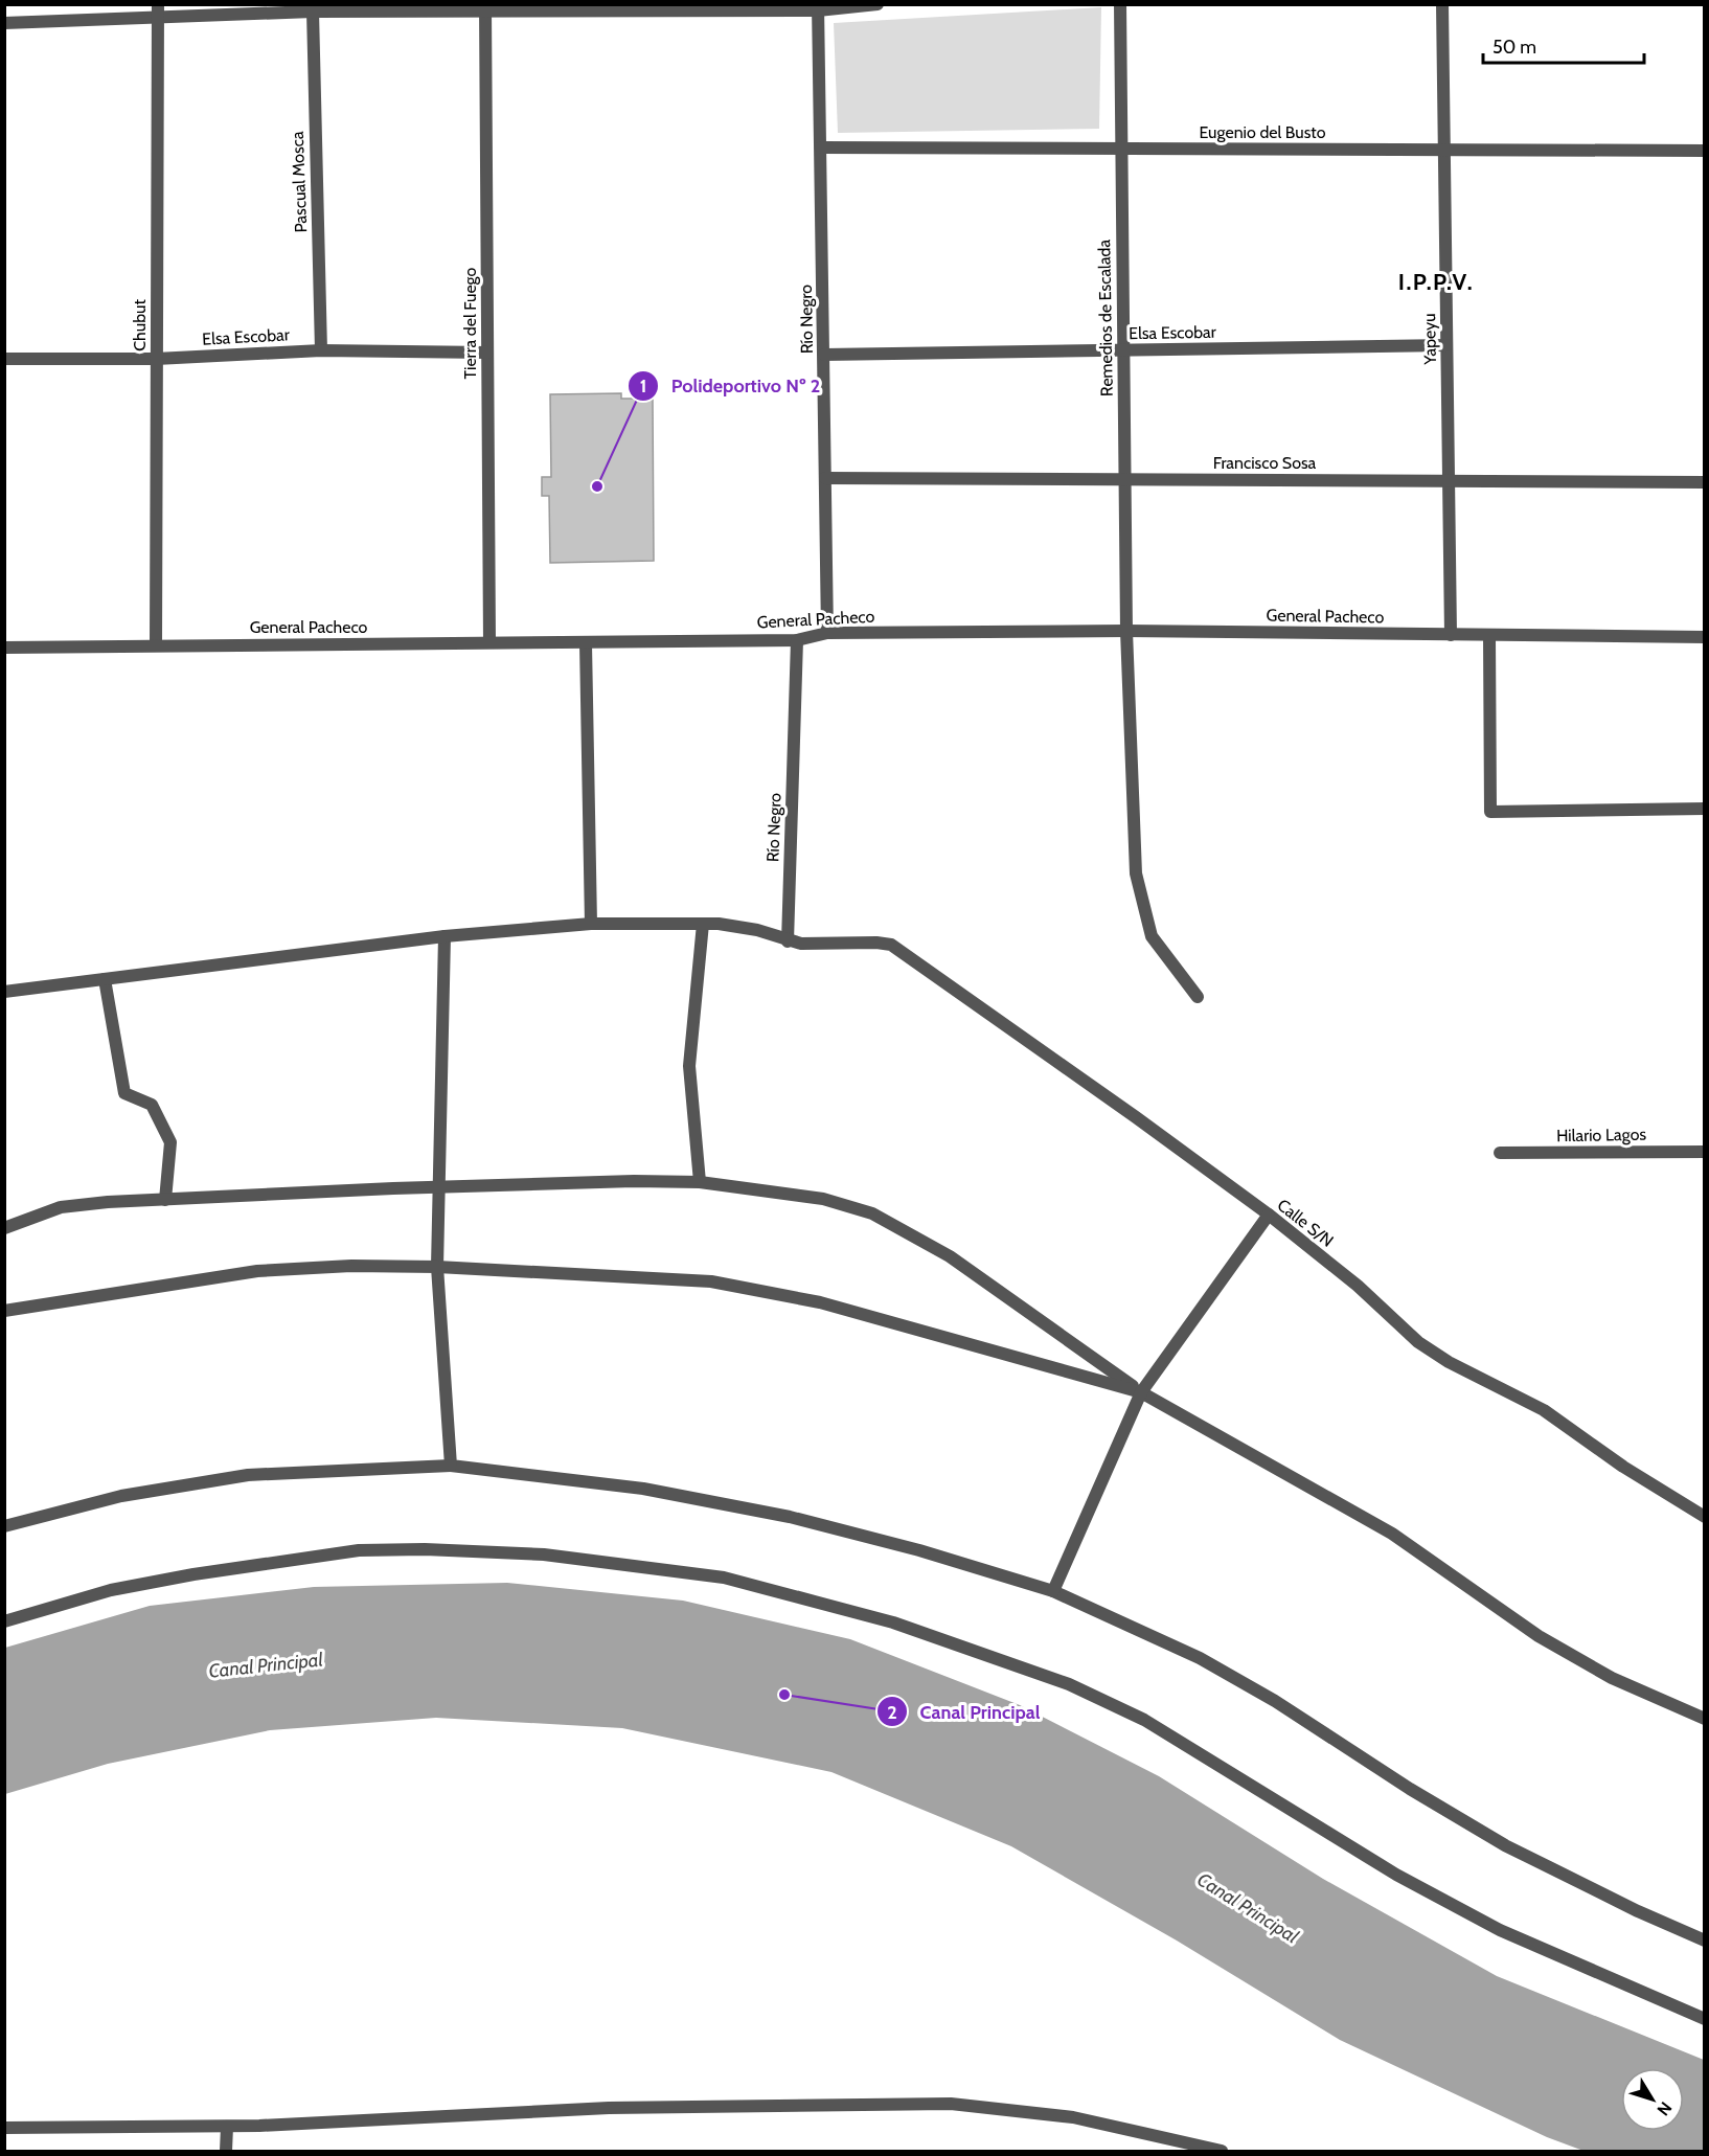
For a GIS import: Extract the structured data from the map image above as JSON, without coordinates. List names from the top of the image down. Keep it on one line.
{"streets":{"street":["Eugenio del Busto","Pascual Mosca","Remedios de Escalada","Río Negro","Tierra del Fuego","Chubut","Elsa Escobar","Yapeyu","Francisco Sosa","General Pacheco","Hilario Lagos","Calle S/N"]},"crossings":[["Eugenio del Busto","Remedios de Escalada"],["Eugenio del Busto","Río Negro"],["Eugenio del Busto","Yapeyu"],["Pascual Mosca","Elsa Escobar"],["Remedios de Escalada","Elsa Escobar"],["Remedios de Escalada","Francisco Sosa"],["Remedios de Escalada","General Pacheco"],["Río Negro","Elsa Escobar"],["Río Negro","Francisco Sosa"],["Río Negro","General Pacheco"],["Río Negro","Calle S/N"],["Tierra del Fuego","Elsa Escobar"],["Tierra del Fuego","General Pacheco"],["Chubut","Elsa Escobar"],["Chubut","General Pacheco"],["Elsa Escobar","Yapeyu"],["Yapeyu","Francisco Sosa"],["Yapeyu","General Pacheco"]],"districts":["I.P.P.V."],"water":["Canal Principal"],"places":["Polideportivo Nº 2","Canal Principal"],"scale_bar":"50 m","north":"bottom right"}
